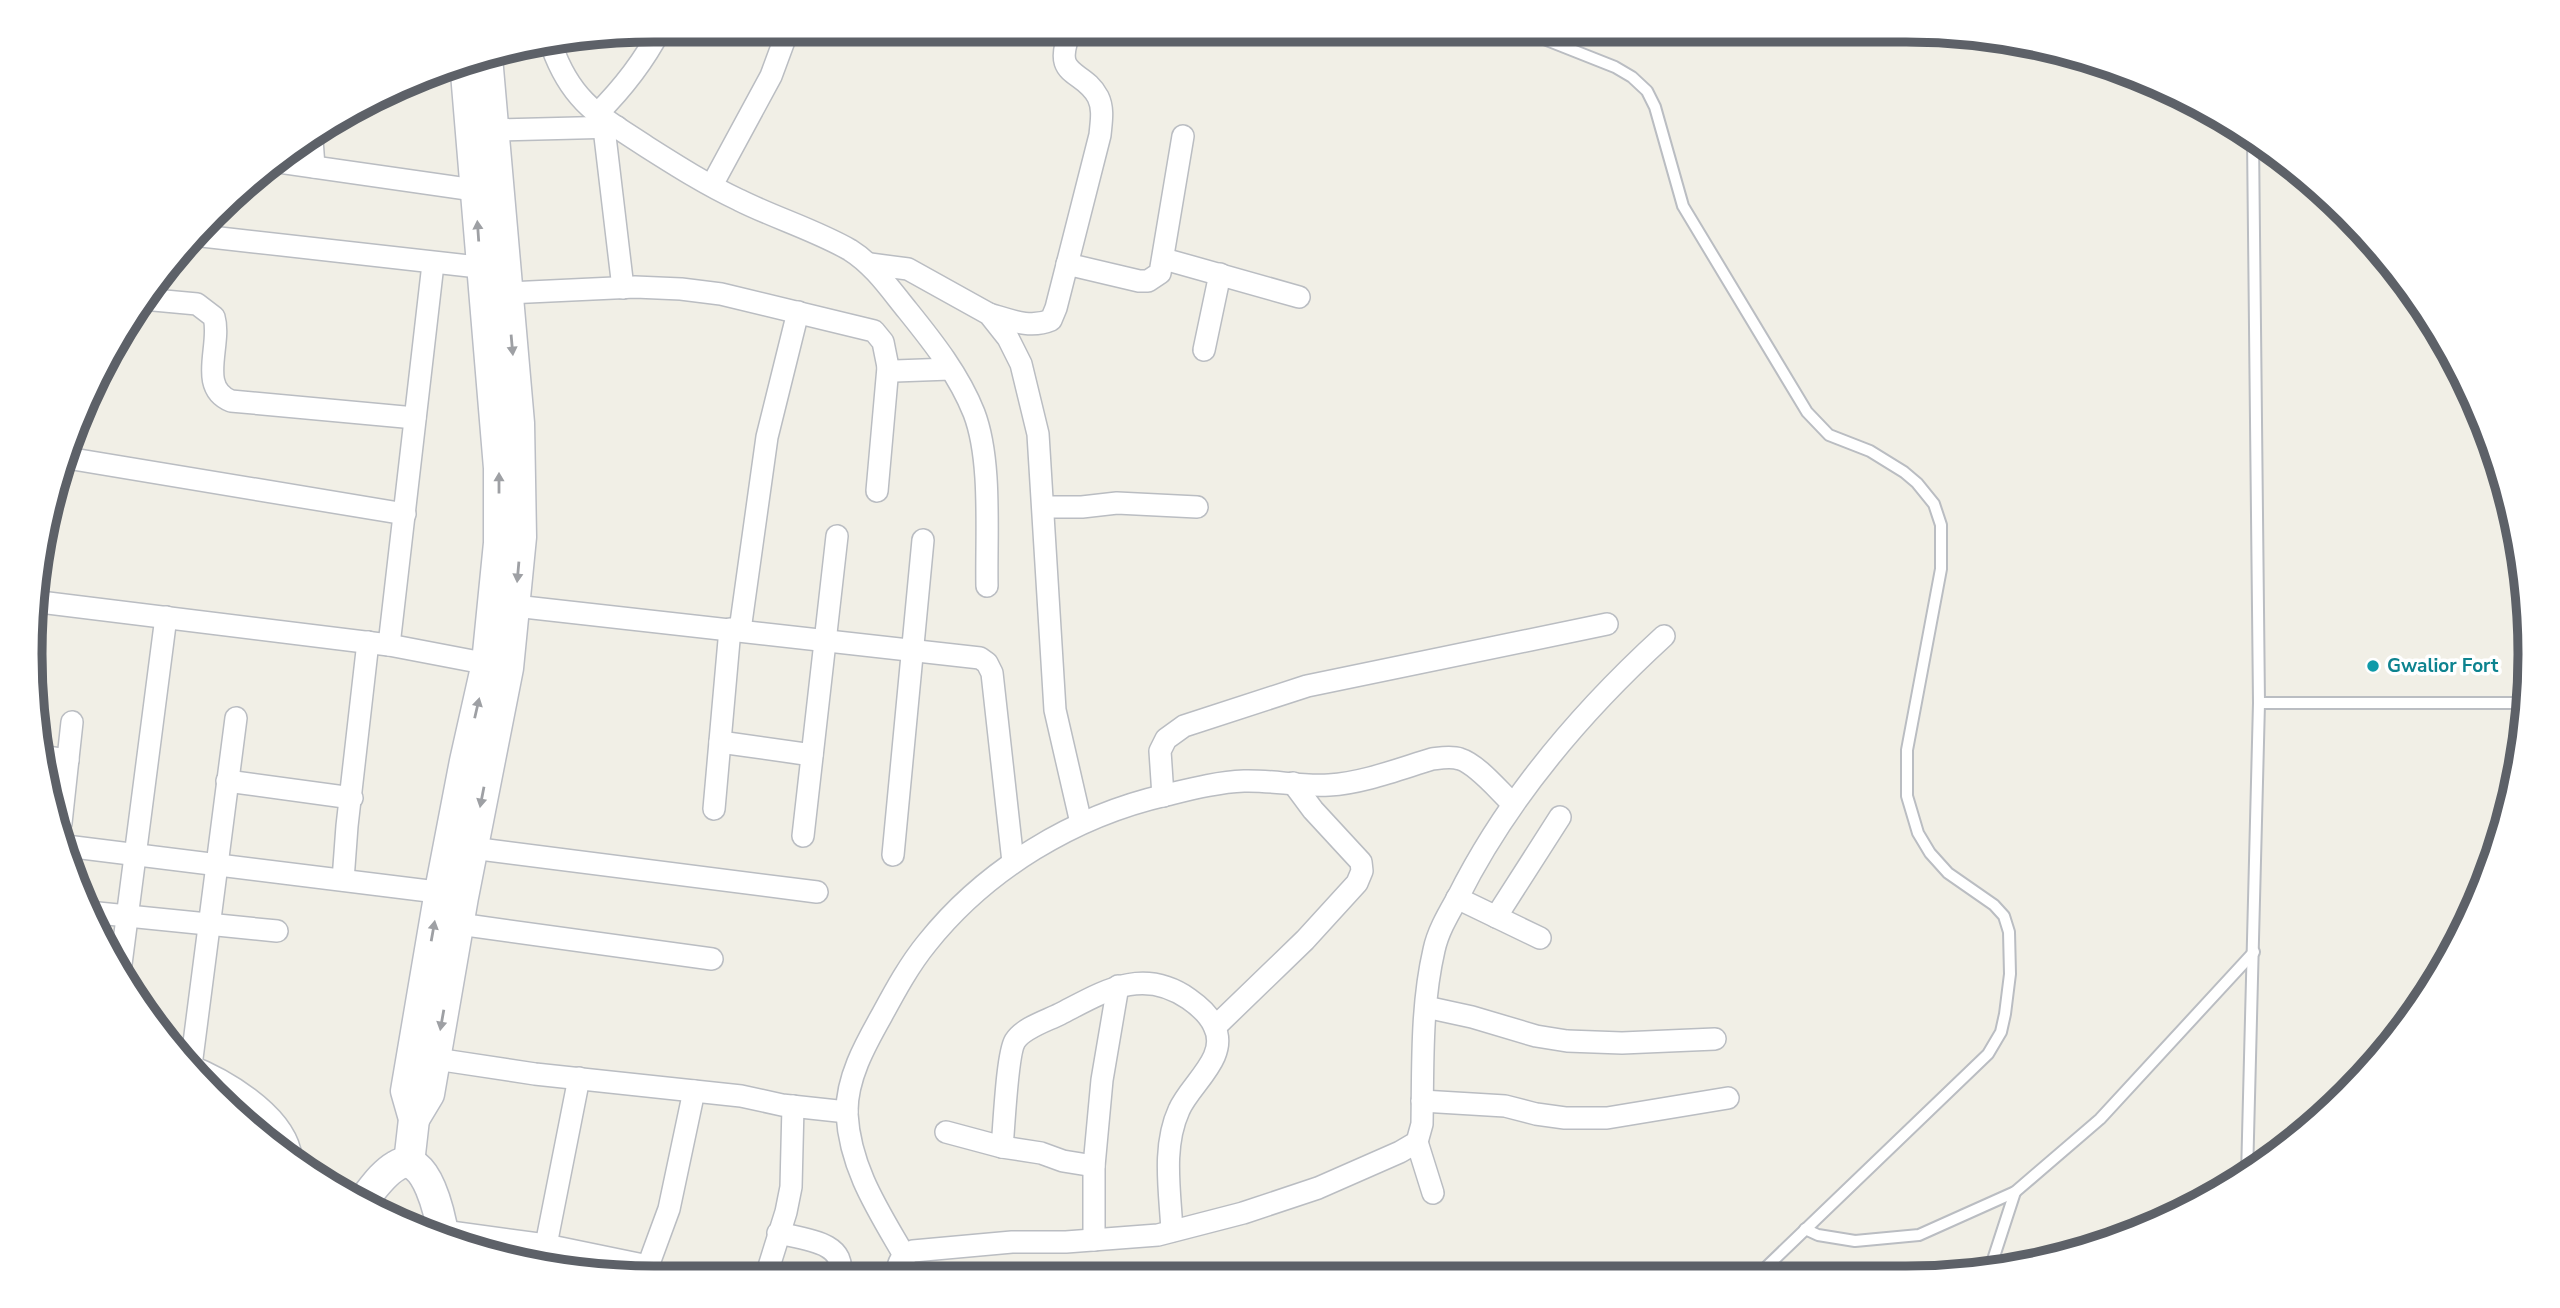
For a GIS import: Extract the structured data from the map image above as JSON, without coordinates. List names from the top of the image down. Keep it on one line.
{"places":["Gwalior Fort"]}
